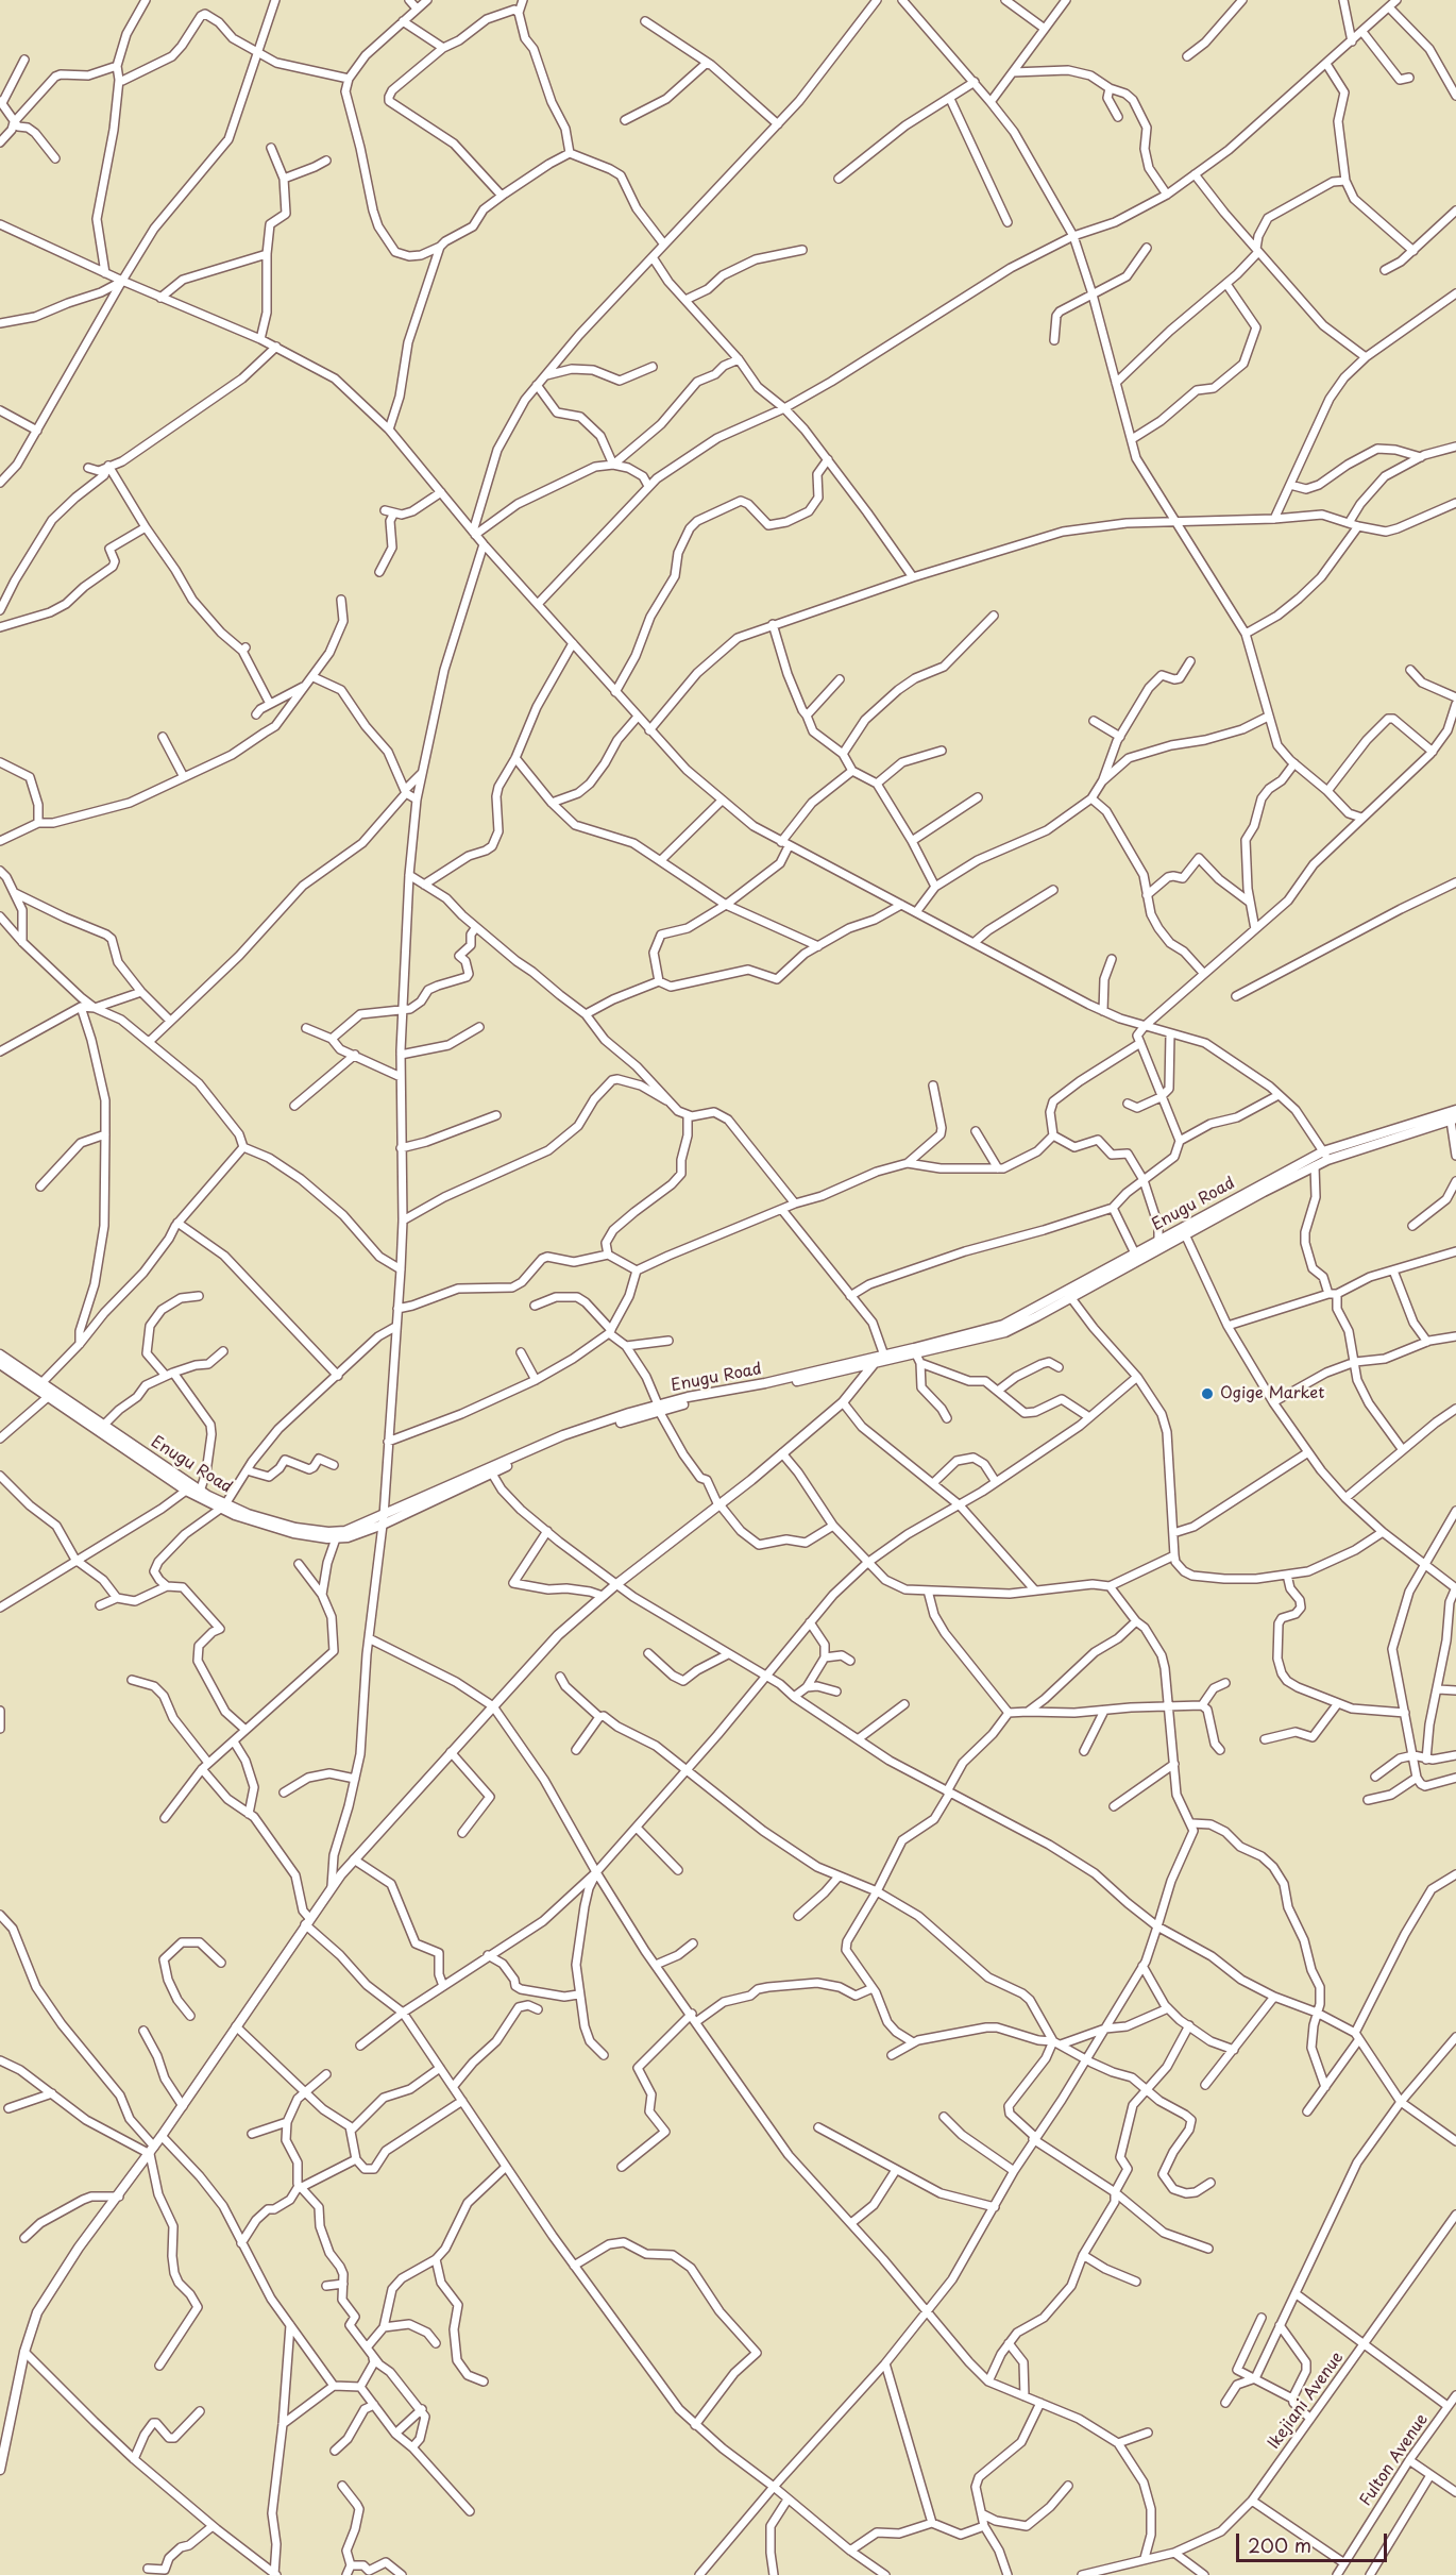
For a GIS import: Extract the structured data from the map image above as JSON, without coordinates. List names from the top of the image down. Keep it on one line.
{"streets":{"main road":["Enugu Road"],"street":["Ikejiani Avenue","Fulton Avenue"]},"places":["Ogige Market"],"scale_bar":"200 m"}
